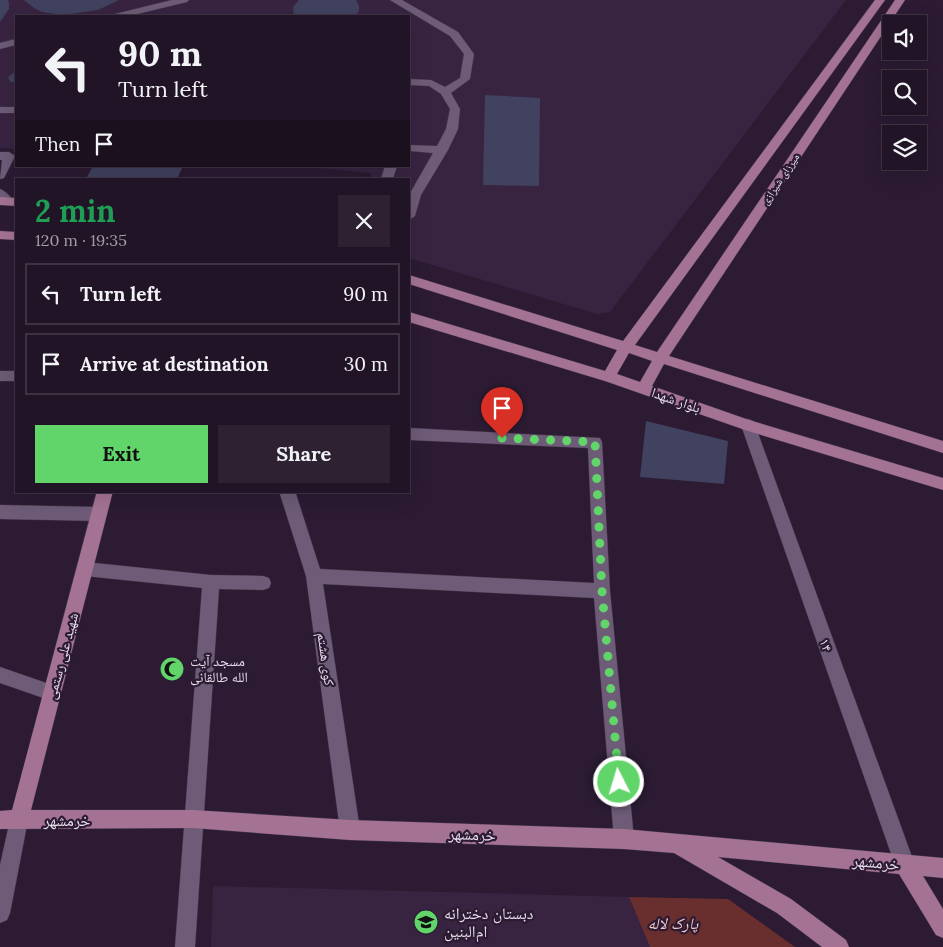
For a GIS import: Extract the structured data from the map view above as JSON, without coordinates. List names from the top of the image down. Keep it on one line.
{"streets":{"main road":["میرزای شیرازی","بلوار شهدا","شهید علی رستمی","خرمشهر"],"street":["۱۴","کوی هشتم"]},"crossings":[["میرزای شیرازی","بلوار شهدا"],["بلوار شهدا","۱۴"],["۱۴","خرمشهر"],["شهید علی رستمی","خرمشهر"],["کوی هشتم","خرمشهر"]],"parks":["پارک لاله"],"places":{"mosque":["مسجد آیت الله طالقانی"],"school or university":["دبستان دخترانه ام‌البنین"]},"page":{"turn":["90 m","Turn left"],"then":"Then","heading":["2 min","120 m · 19:35"],"list":[{"name":"Turn left","value":"90 m"},{"name":"Arrive at destination","value":"30 m"}],"buttons":["Exit","Share"]}}
